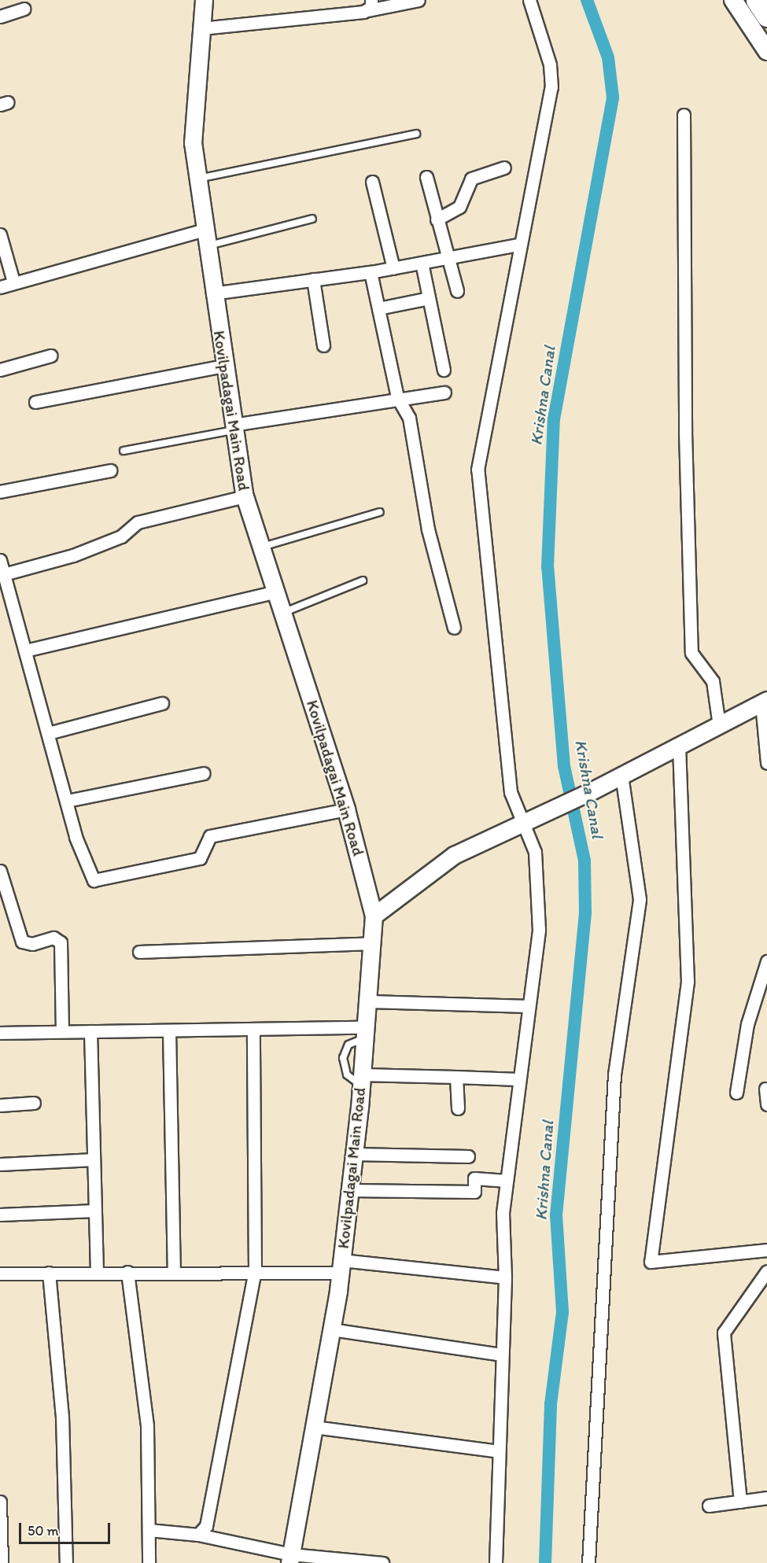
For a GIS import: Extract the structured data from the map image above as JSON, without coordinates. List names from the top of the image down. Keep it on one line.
{"streets":{"street":["Kovilpadagai Main Road"]},"water":["Krishna Canal"],"scale_bar":"50 m"}
